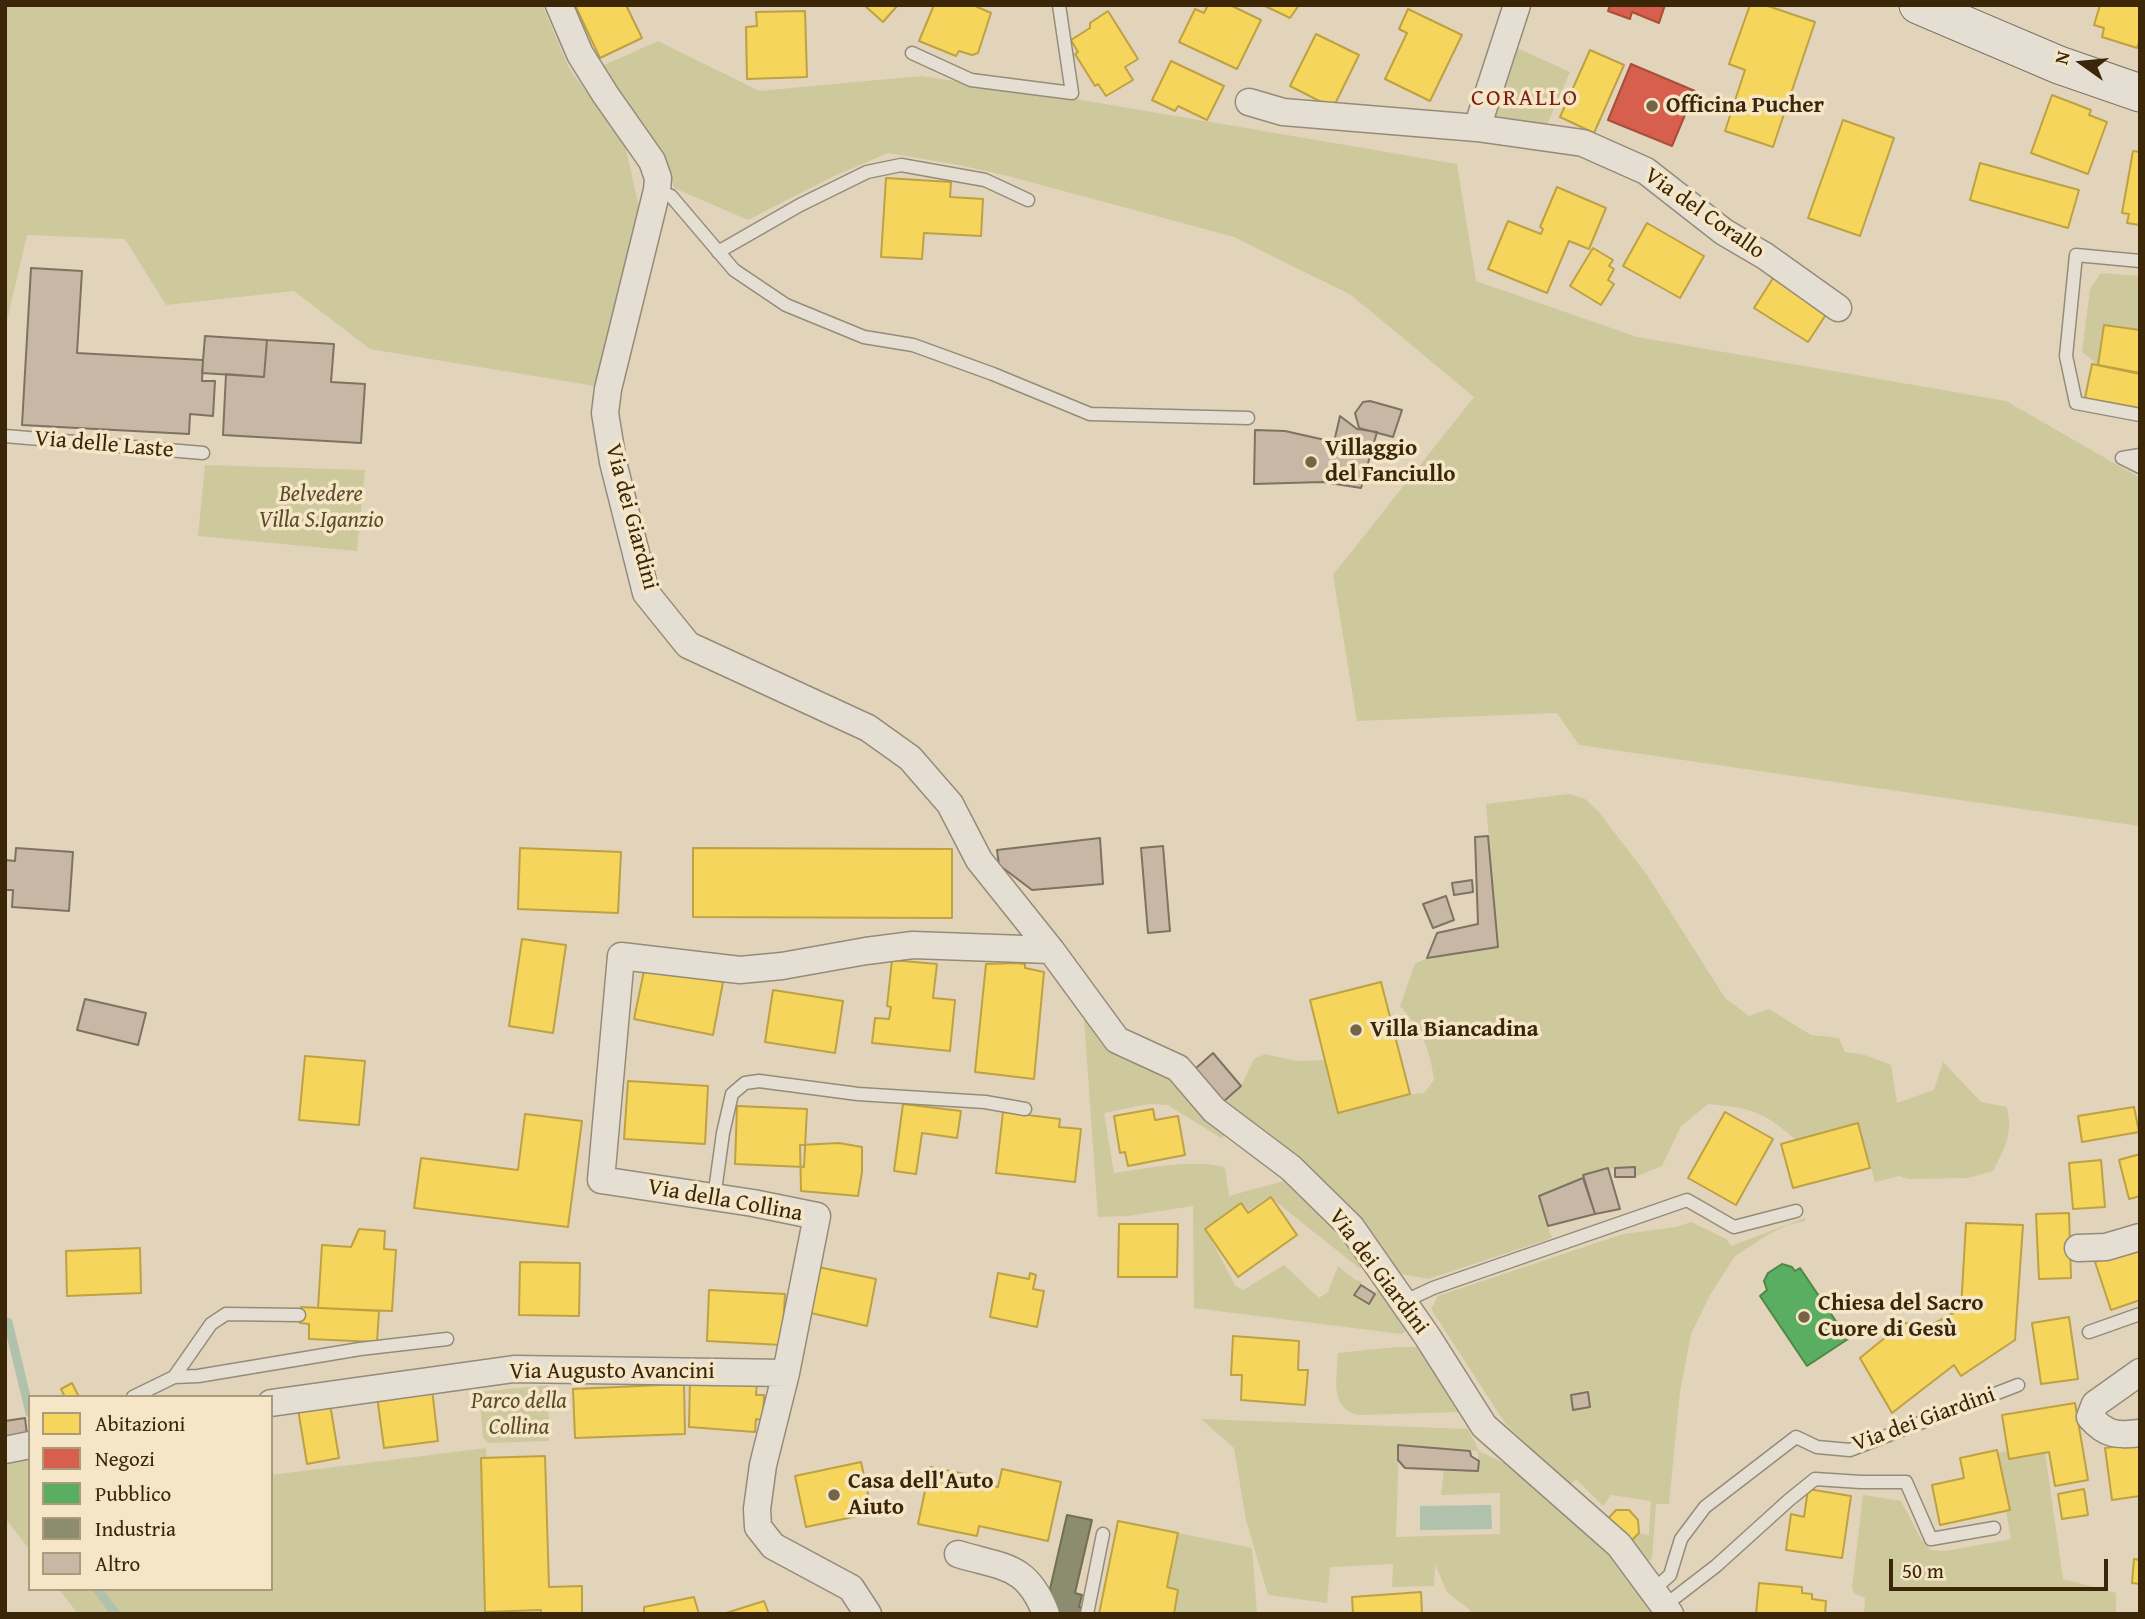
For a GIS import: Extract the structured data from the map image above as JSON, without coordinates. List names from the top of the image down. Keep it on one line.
{"streets":{"street":["Via del Corallo","Via dei Giardini","Via della Collina","Via Augusto Avancini"],"lane":["Via delle Laste"]},"crossings":[["Via dei Giardini","Via della Collina"],["Via della Collina","Via Augusto Avancini"]],"districts":["CORALLO"],"parks":["Belvedere Villa S.Iganzio","Parco della Collina"],"places":["Officina Pucher","Villaggio del Fanciullo","Villa Biancadina","Chiesa del Sacro Cuore di Gesù","Casa dell'Auto Aiuto"],"legend":["Abitazioni","Negozi","Pubblico","Industria","Altro"],"scale_bar":"50 m","north":"left"}
